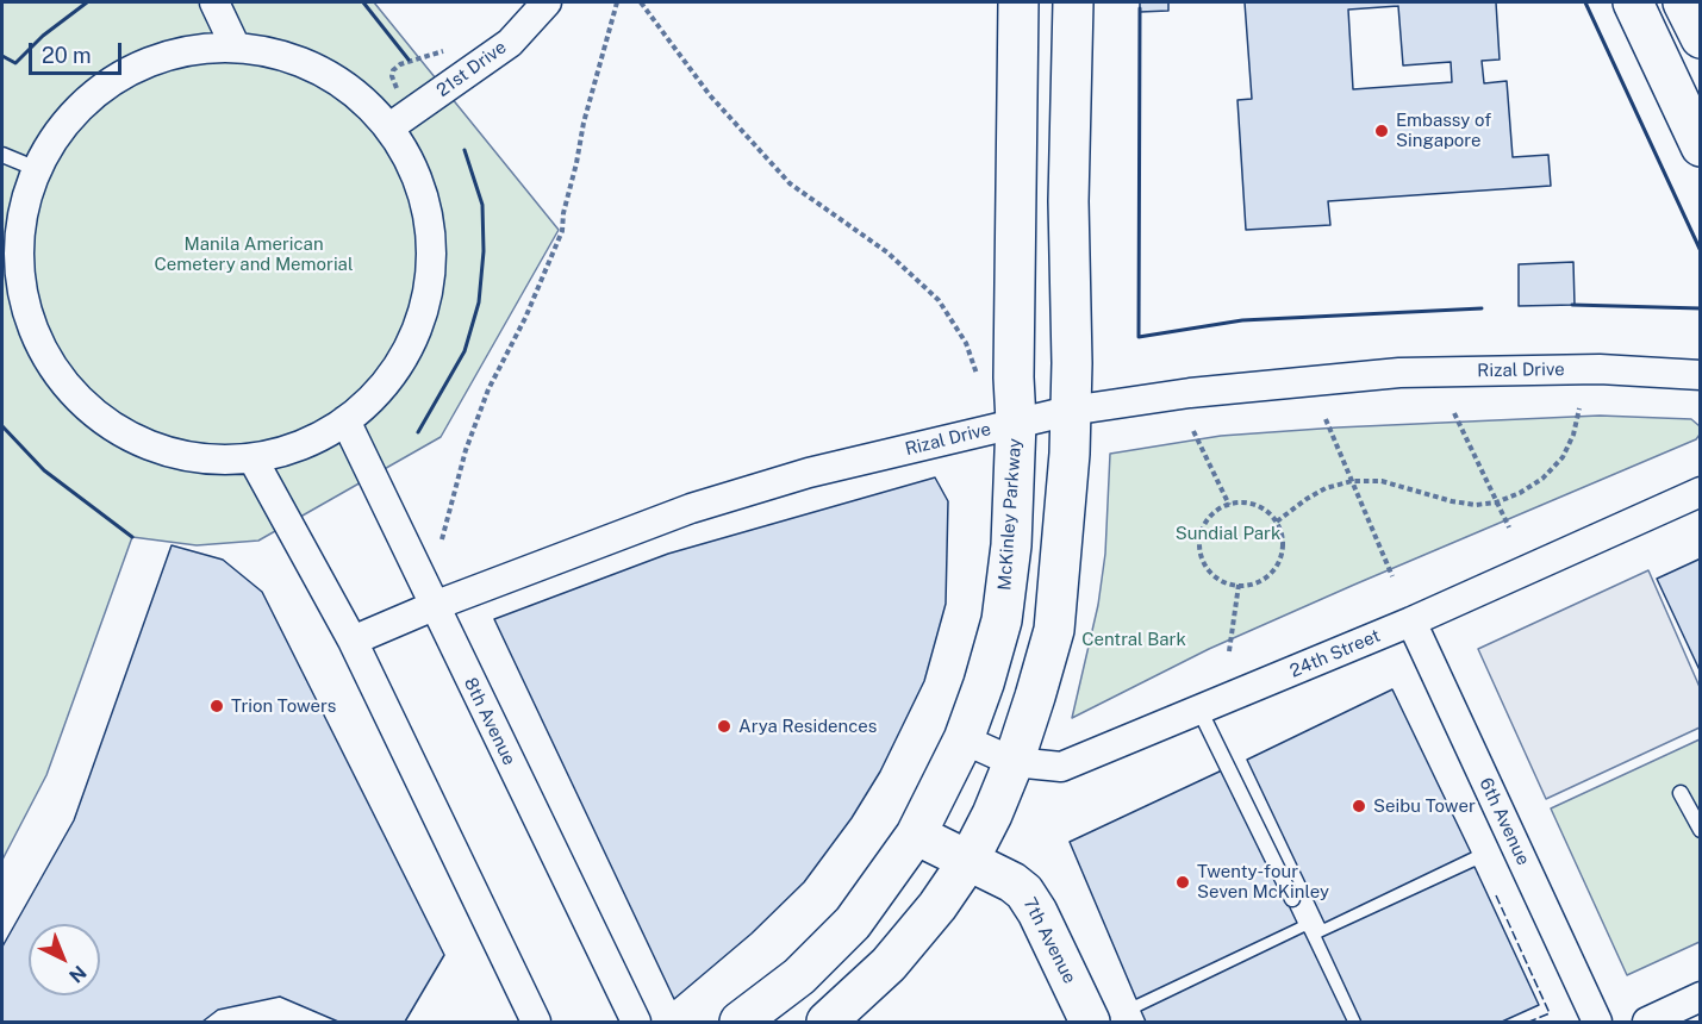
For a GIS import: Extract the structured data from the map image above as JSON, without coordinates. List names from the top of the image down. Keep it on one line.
{"streets":{"main road":["McKinley Parkway","7th Avenue"],"street":["21st Drive","Rizal Drive","24th Street","8th Avenue","6th Avenue"]},"crossings":[["Rizal Drive","McKinley Parkway"],["Rizal Drive","8th Avenue"],["McKinley Parkway","24th Street"],["McKinley Parkway","7th Avenue"],["24th Street","6th Avenue"]],"parks":["Manila American Cemetery and Memorial","Sundial Park","Central Bark"],"places":["Embassy of Singapore","Trion Towers","Arya Residences","Seibu Tower","Twenty-four Seven McKinley"],"scale_bar":"20 m","north":"bottom right"}
